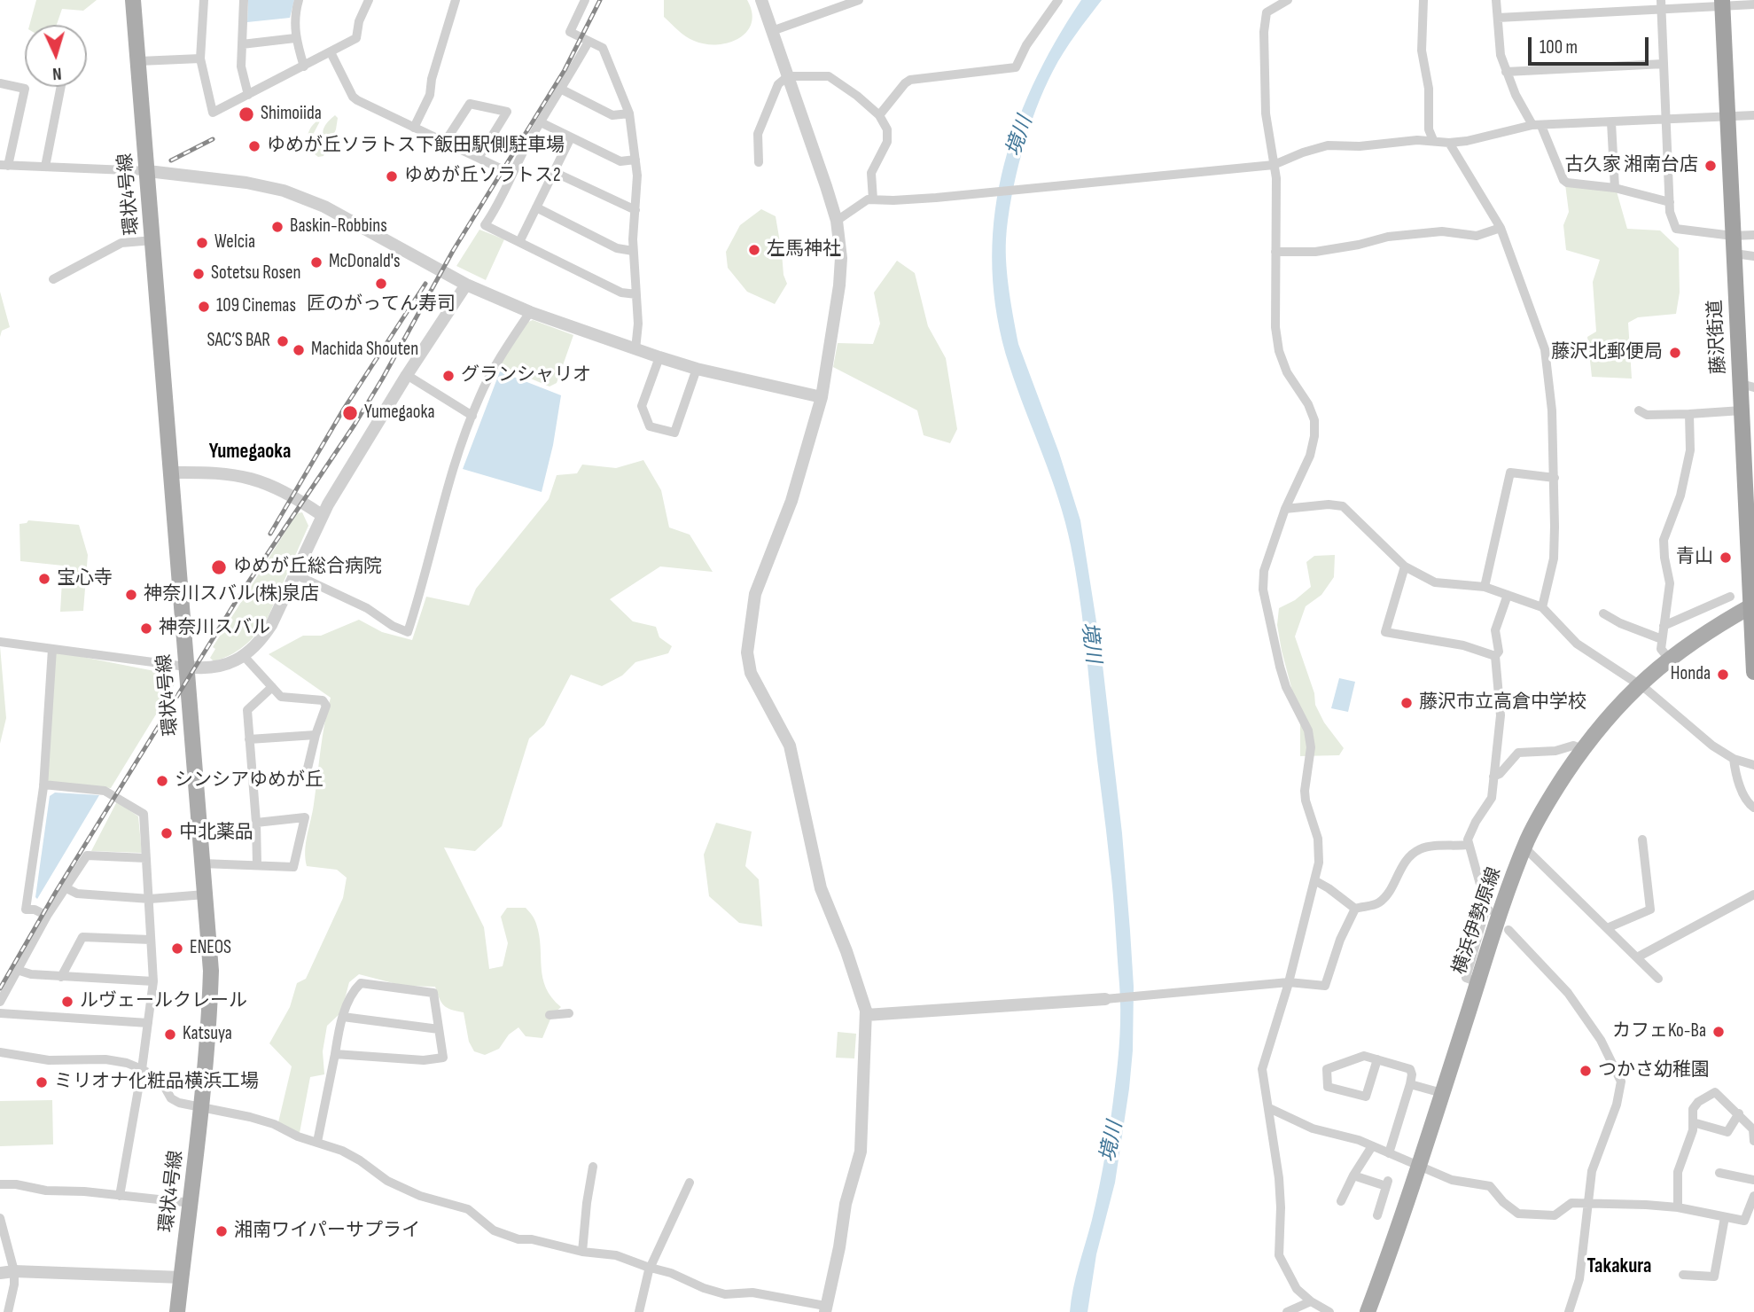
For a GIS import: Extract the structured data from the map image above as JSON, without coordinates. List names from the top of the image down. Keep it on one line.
{"streets":{"highway":["藤沢街道"],"main road":["環状4号線","横浜伊勢原線"]},"crossings":[["藤沢街道","横浜伊勢原線"]],"districts":["Yumegaoka","Takakura"],"water":["境川"],"places":["Shimoiida","ゆめが丘ソラトス下飯田駅側駐車場","古久家 湘南台店","ゆめが丘ソラトス2","Baskin-Robbins","Welcia","左馬神社","McDonald's","Sotetsu Rosen","匠のがってん寿司","109 Cinemas","SAC’S BAR","Machida Shouten","藤沢北郵便局","グランシャリオ","Yumegaoka","青山","ゆめが丘総合病院","宝心寺","神奈川スバル(株)泉店","神奈川スバル","Honda","藤沢市立高倉中学校","シンシアゆめが丘","中北薬品","ENEOS","ルヴェールクレール","カフェKo-Ba","Katsuya","つかさ幼稚園","ミリオナ化粧品横浜工場","湘南ワイパーサプライ"],"scale_bar":"100 m","north":"bottom"}
